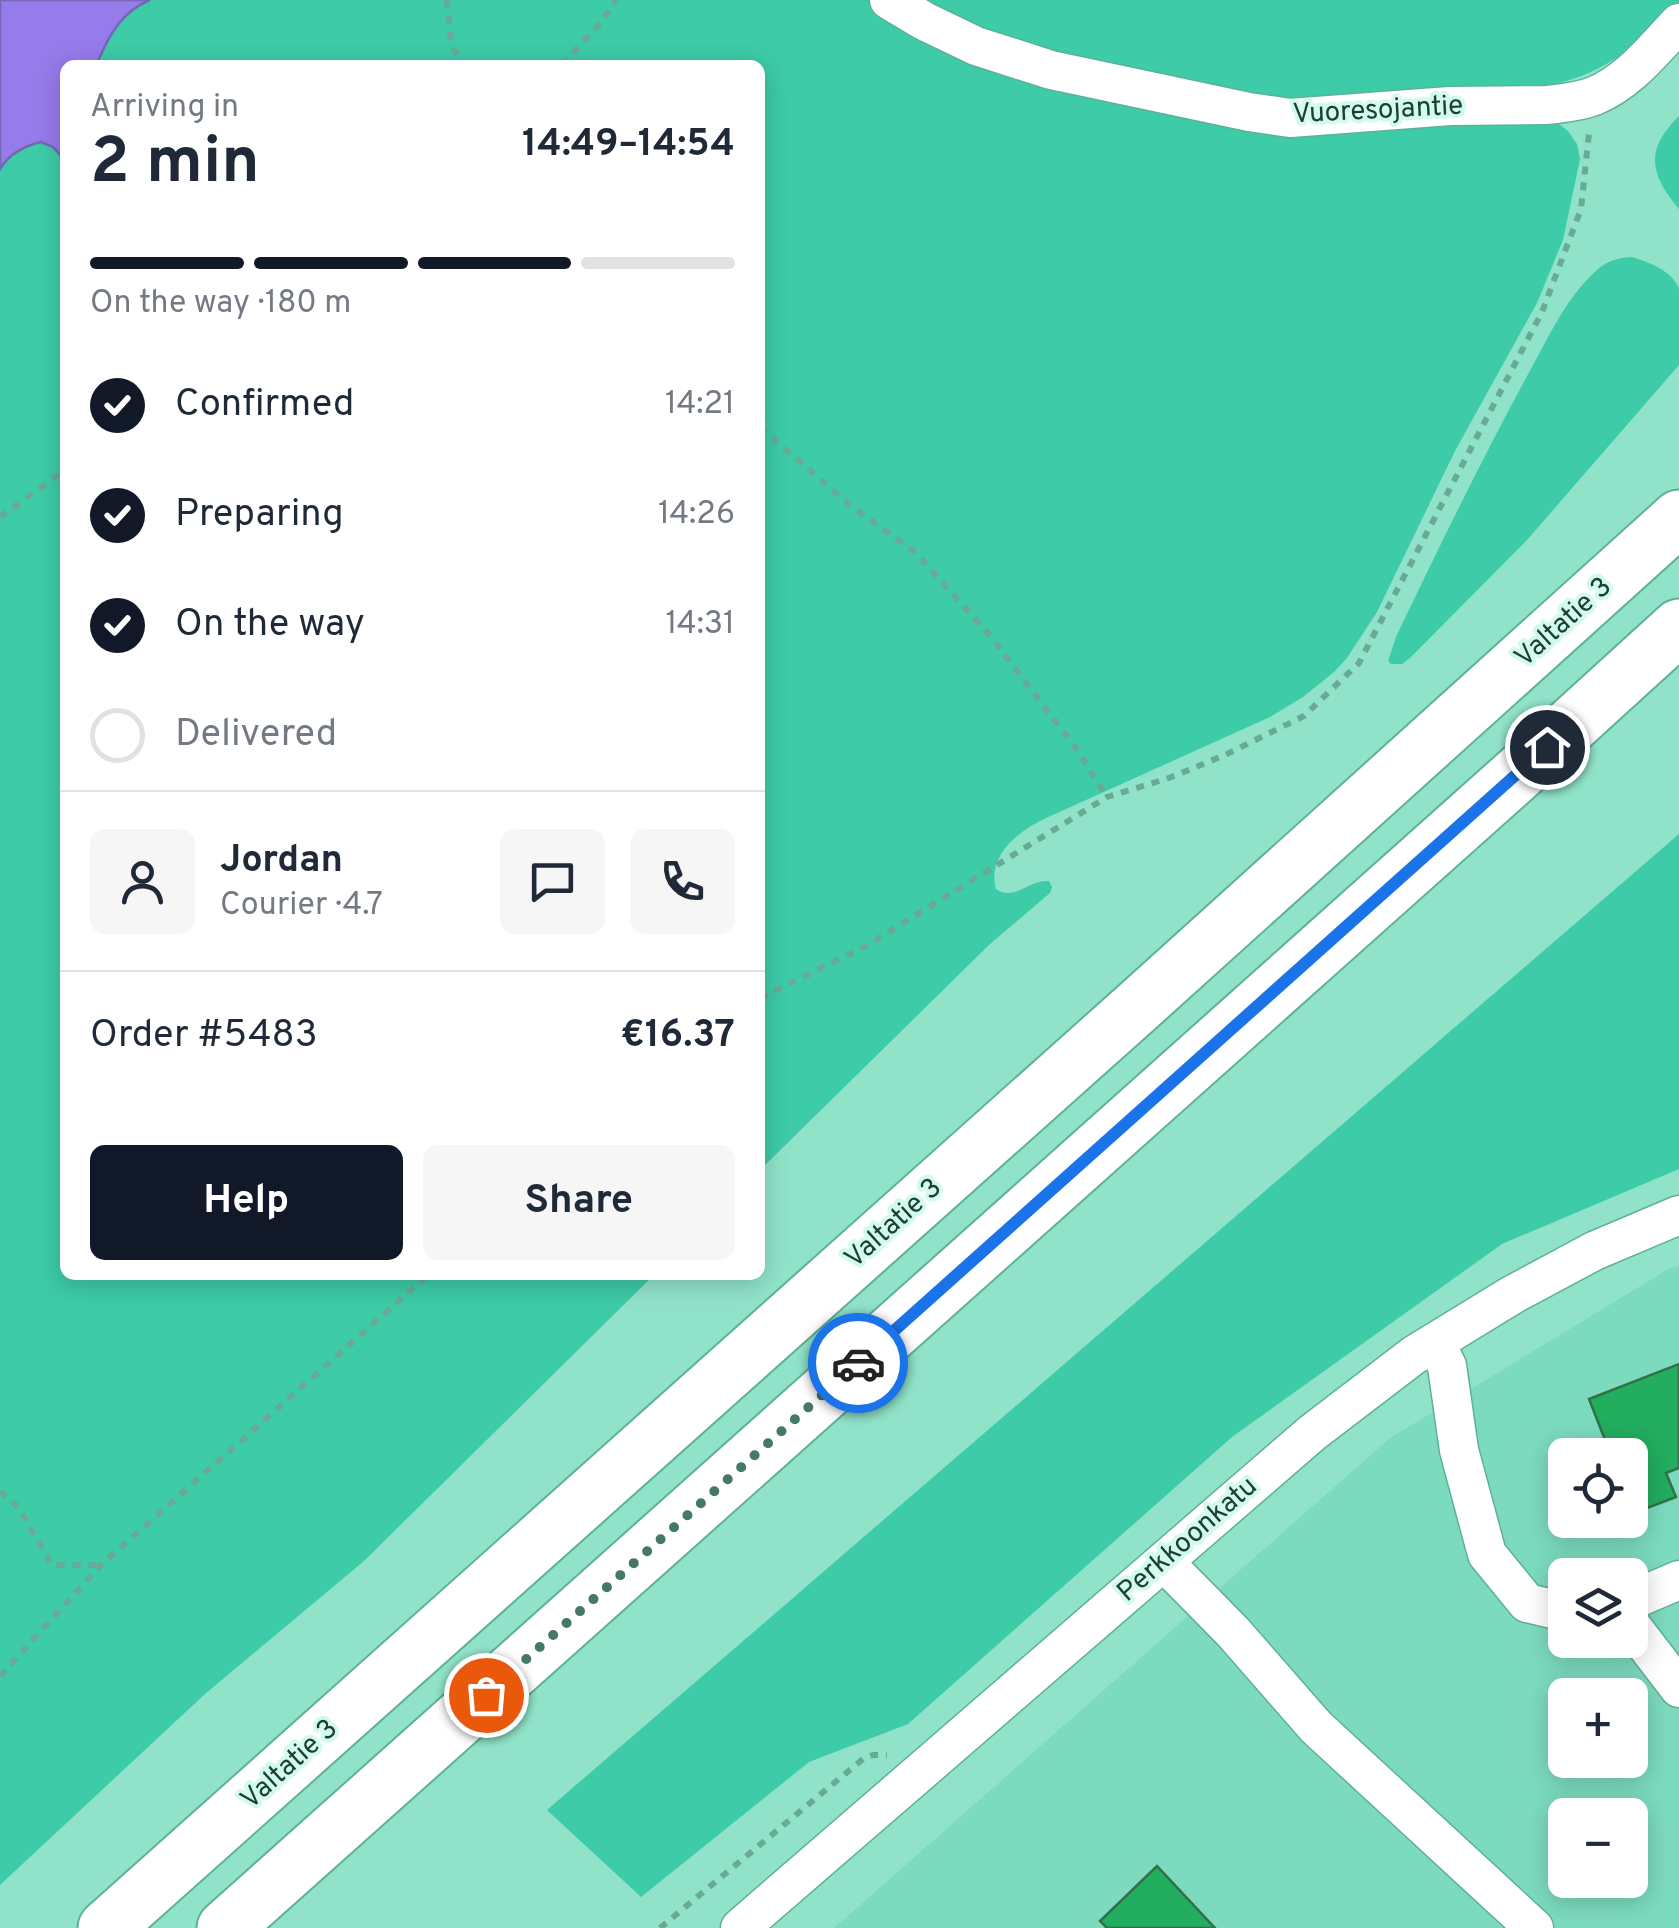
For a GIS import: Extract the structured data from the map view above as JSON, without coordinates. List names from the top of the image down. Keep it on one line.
{"streets":{"highway":["Valtatie 3"],"street":["Vuoresojantie","Perkkoonkatu"]},"page":{"heading":["2 min","Arriving in","14:49–14:54"],"panel":["Jordan","Courier · 4.7","Order #5483","€16.37"],"bar":"On the way · 180 m","list":[["Confirmed","14:21"],["Preparing","14:26"],["On the way","14:31"],"Delivered"],"buttons":["Help","Share"],"map_buttons":["+","−"]}}
